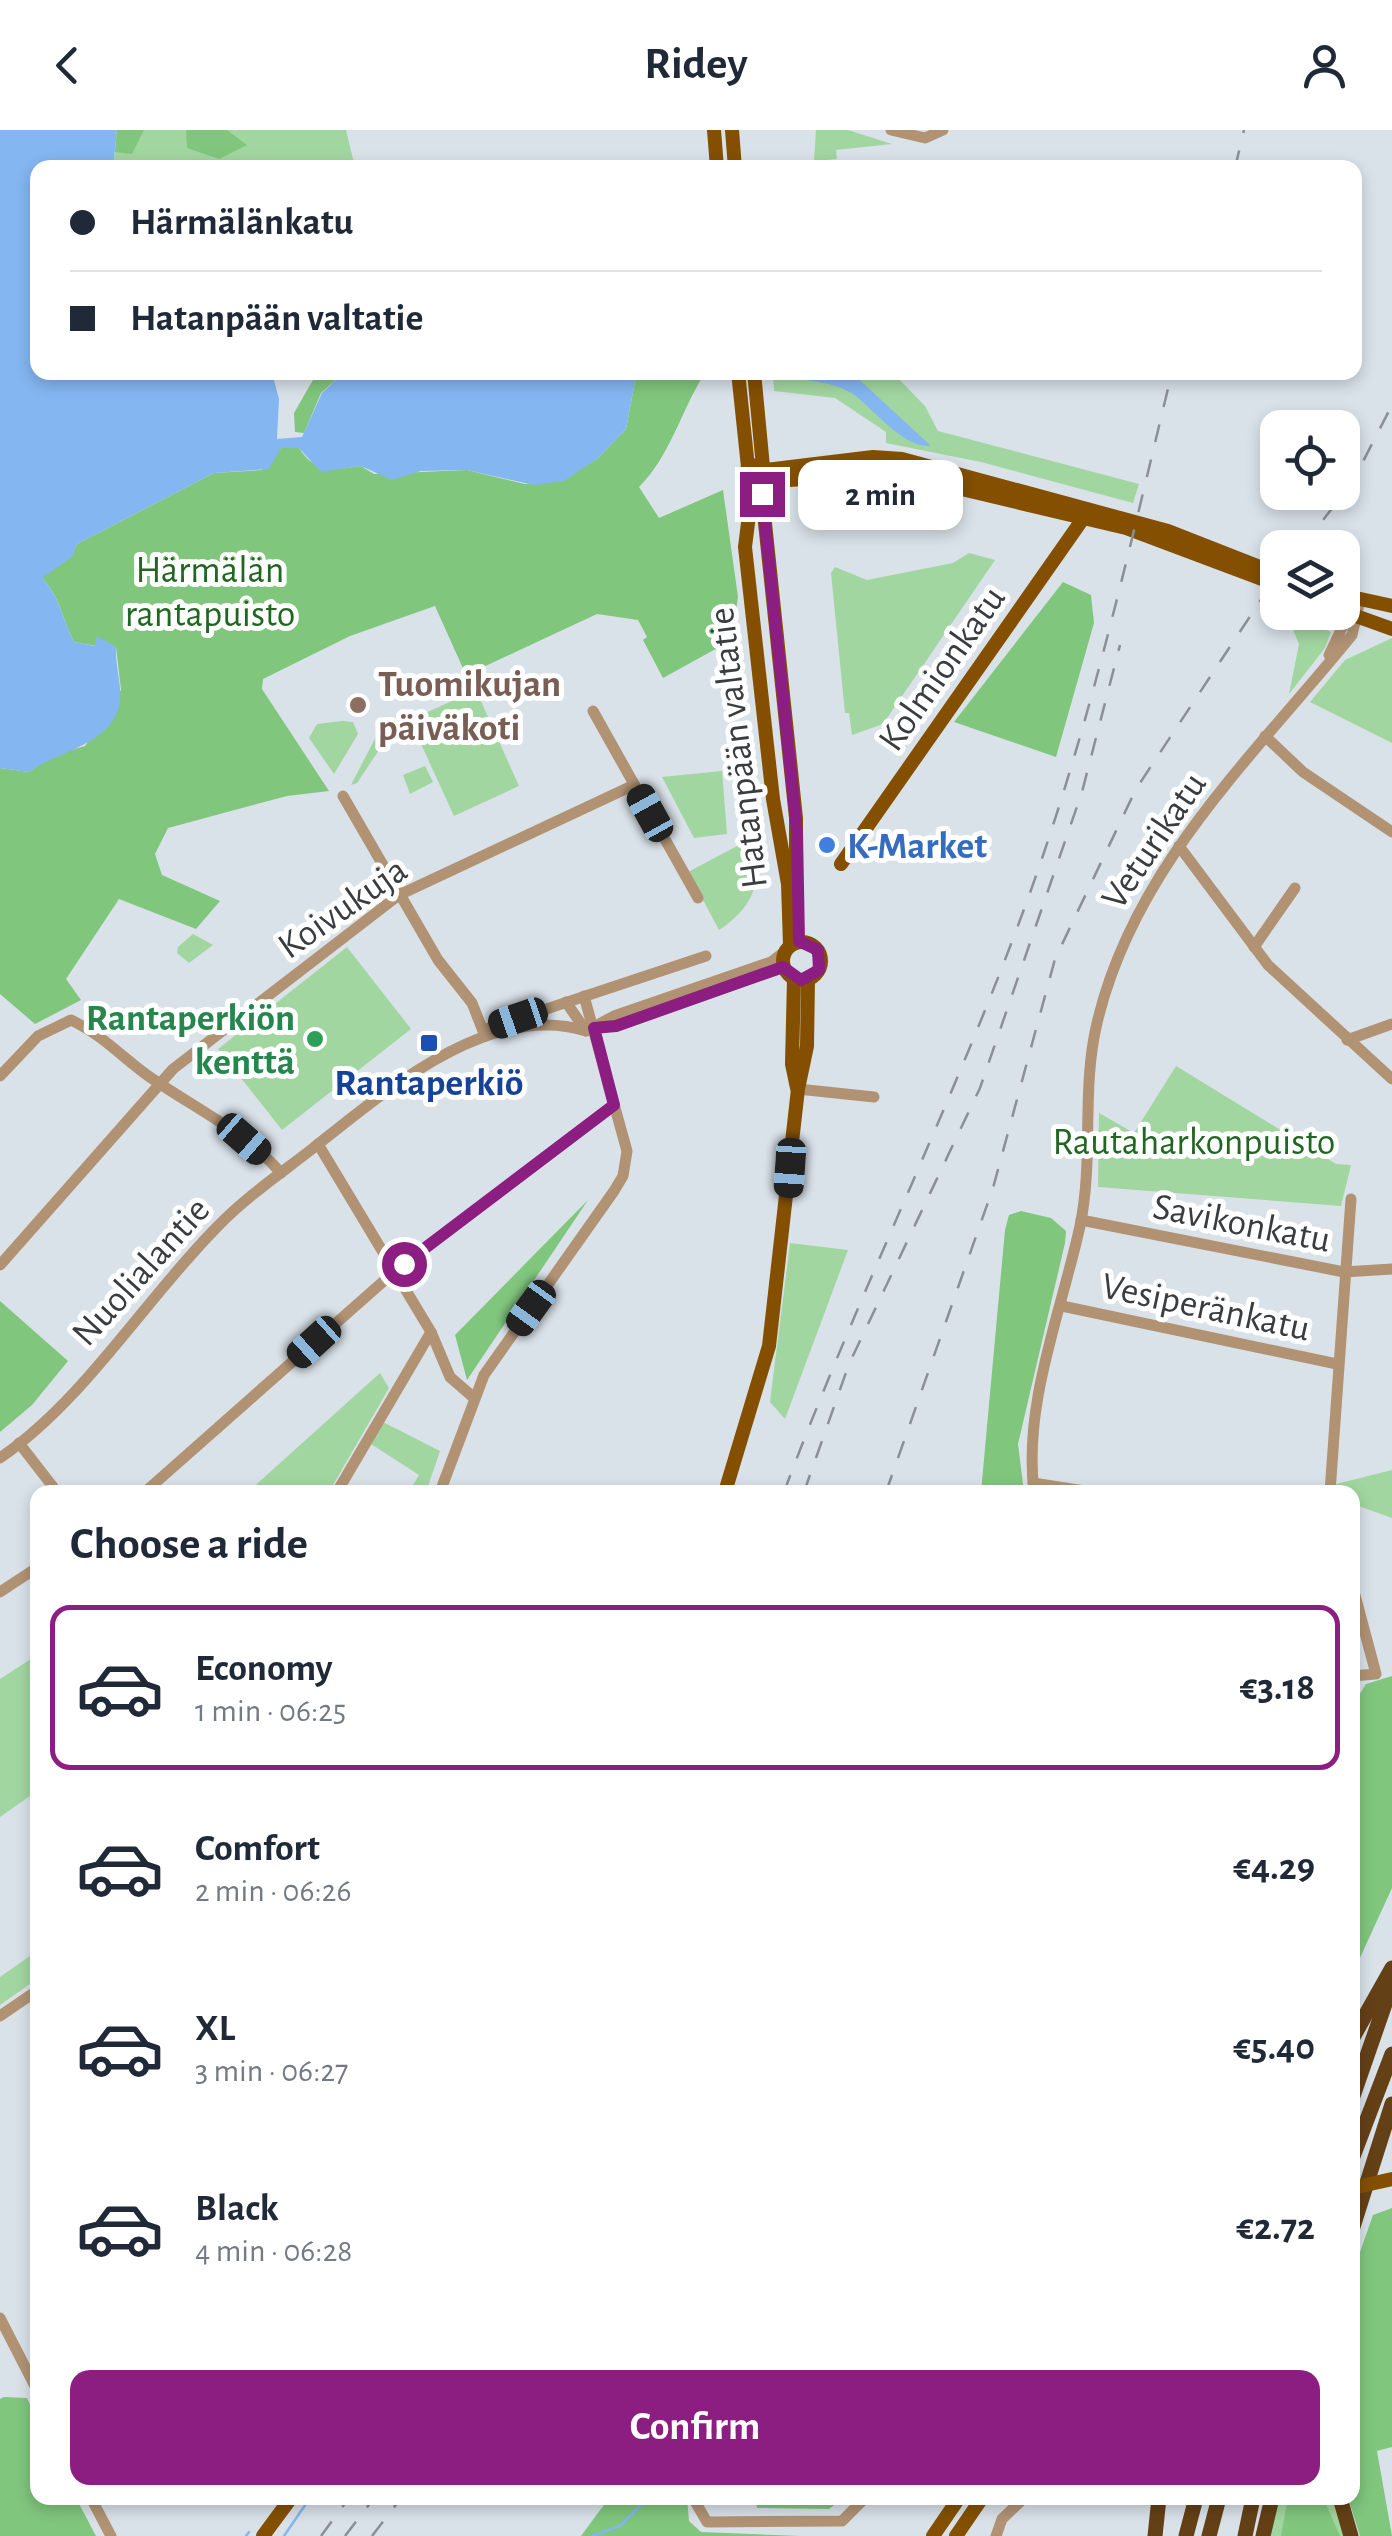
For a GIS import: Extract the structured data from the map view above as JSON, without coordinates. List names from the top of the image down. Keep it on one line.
{"streets":{"main road":["Kolmionkatu","Hatanpään valtatie"],"street":["Veturikatu","Koivukuja","Savikonkatu","Nuolialantie","Vesiperänkatu"]},"crossings":[["Hatanpään valtatie","Nuolialantie"],["Veturikatu","Savikonkatu"],["Veturikatu","Vesiperänkatu"]],"parks":["Härmälän rantapuisto","Rautaharkonpuisto"],"places":{"other":["Tuomikujan päiväkoti","K-Market","Rantaperkiön kenttä"],"transit":["Rantaperkiö"]},"page":{"header":"Ridey","banner":["Härmälänkatu","Hatanpään valtatie"],"bubble":"2 min","heading":"Choose a ride","list":[{"name":"Economy","note":"1 min · 06:25","value":"€3.18"},{"name":"Comfort","note":"2 min · 06:26","value":"€4.29"},{"name":"XL","note":"3 min · 06:27","value":"€5.40"},{"name":"Black","note":"4 min · 06:28","value":"€2.72"}],"buttons":"Confirm"}}
